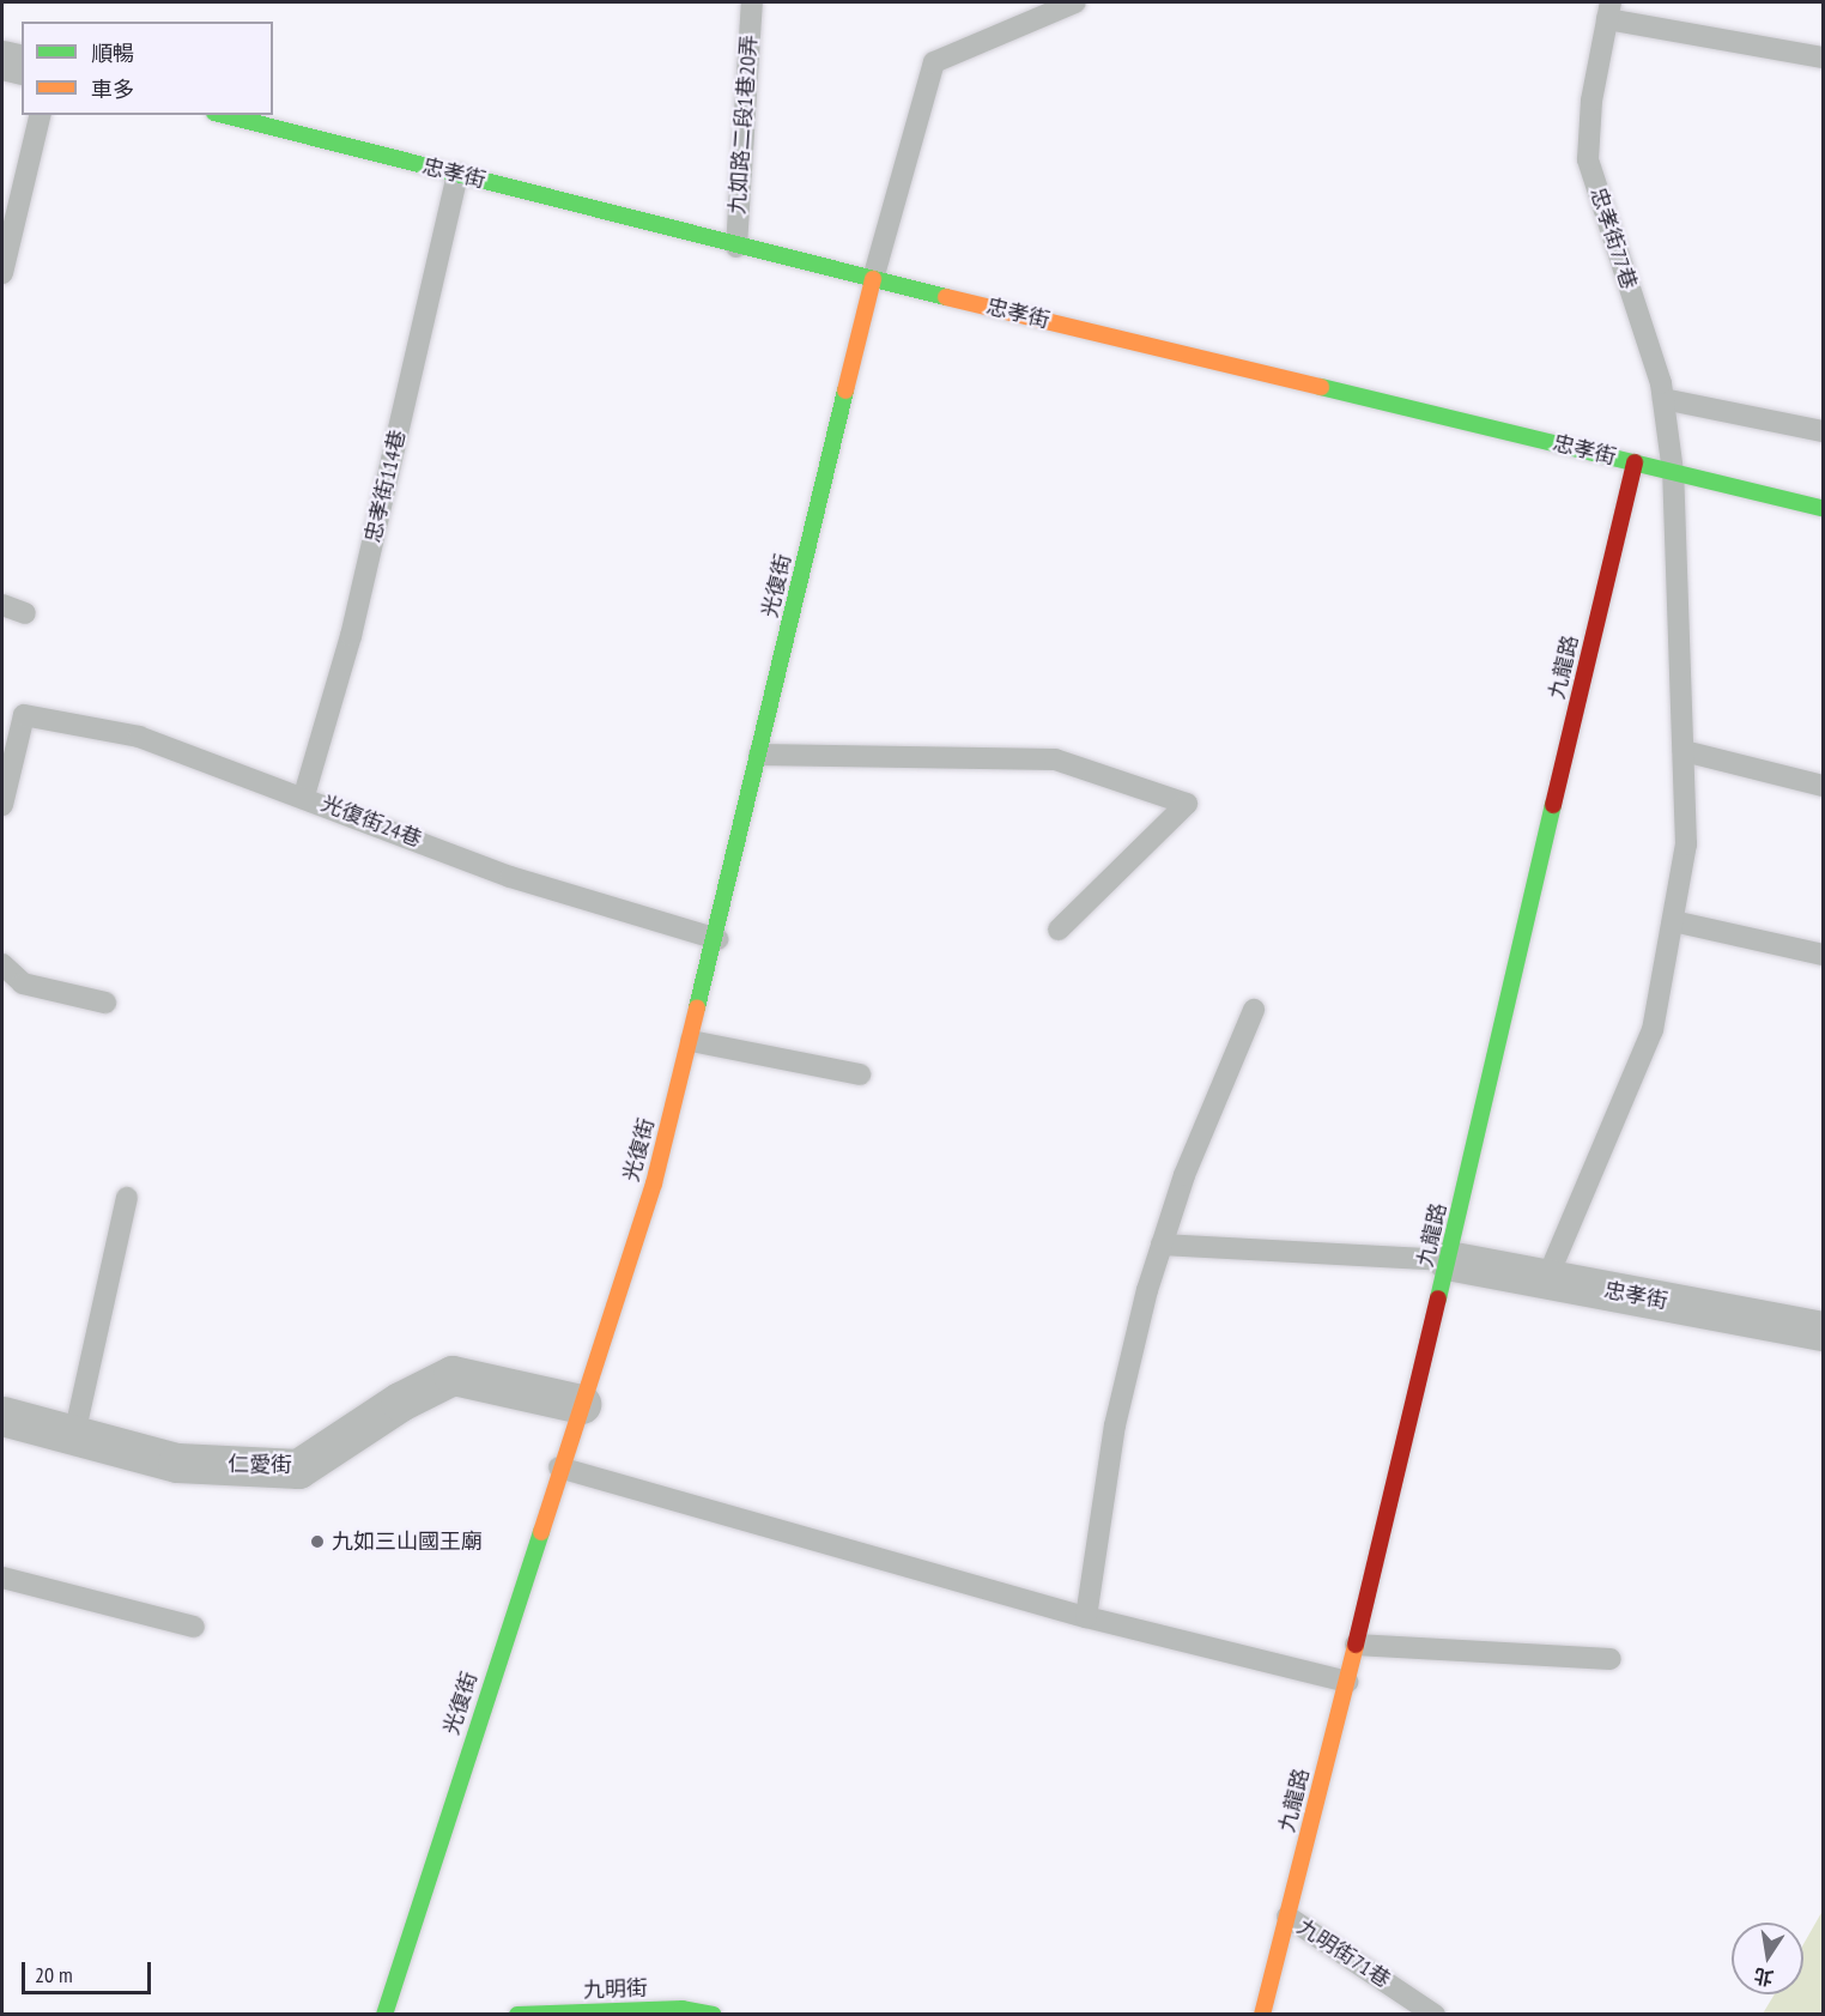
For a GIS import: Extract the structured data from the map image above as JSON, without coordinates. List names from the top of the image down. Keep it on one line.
{"streets":{"street":["忠孝街","光復街","九龍路","仁愛街","九明街"],"lane":["九如路二段1巷20弄","忠孝街77巷","忠孝街114巷","光復街24巷","九明街71巷"]},"crossings":[["九如路二段1巷20弄","忠孝街"],["忠孝街","忠孝街77巷"],["忠孝街","忠孝街114巷"],["忠孝街","光復街"],["忠孝街","九龍路"],["忠孝街114巷","光復街24巷"],["光復街","光復街24巷"],["光復街","仁愛街"],["九龍路","九明街71巷"]],"places":["九如三山國王廟"],"legend":["順暢","車多"],"scale_bar":"20 m","north":"bottom"}
